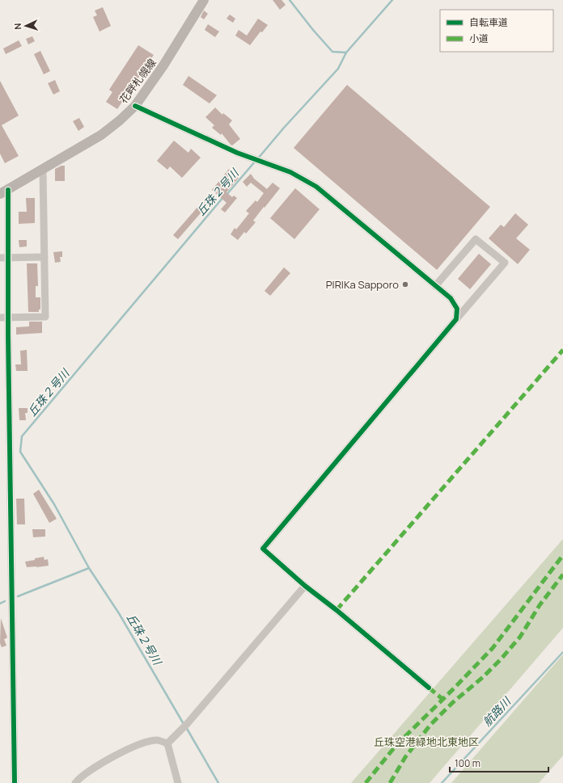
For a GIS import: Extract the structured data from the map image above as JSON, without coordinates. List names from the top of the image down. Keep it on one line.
{"streets":{"main road":["花畔札幌線"]},"water":["丘珠２号川","航路川"],"parks":["丘珠空港緑地北東地区"],"places":["PIRIKa Sapporo"],"legend":["自転車道","小道"],"scale_bar":"100 m","north":"left"}
